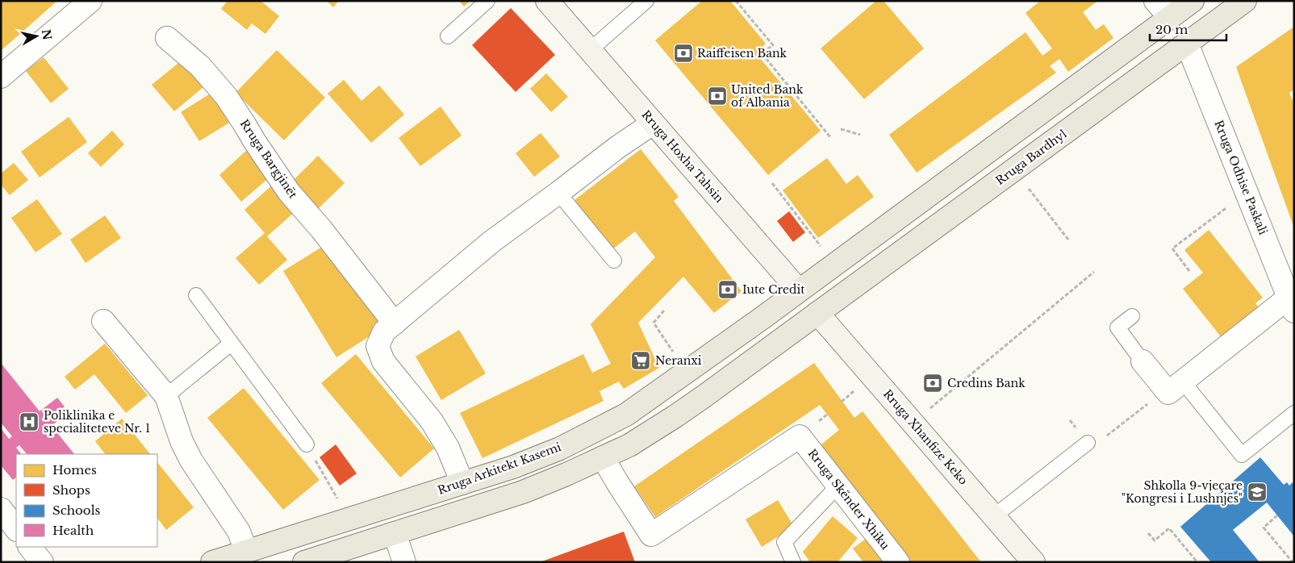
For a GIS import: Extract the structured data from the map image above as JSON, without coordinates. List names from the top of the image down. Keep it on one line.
{"streets":{"main road":["Rruga Hoxha Tahsin","Rruga Bardhyl","Rruga Xhanfize Keko","Rruga Arkitekt Kasemi"],"street":["Rruga Bargjinët","Rruga Odhise Paskali","Rruga Skënder Xhiku"]},"crossings":[["Rruga Hoxha Tahsin","Rruga Bardhyl"],["Rruga Hoxha Tahsin","Rruga Xhanfize Keko"],["Rruga Hoxha Tahsin","Rruga Arkitekt Kasemi"],["Rruga Bardhyl","Rruga Odhise Paskali"],["Rruga Bardhyl","Rruga Xhanfize Keko"]],"places":{"bank":["Raiffeisen Bank","United Bank of Albania","Iute Credit","Credins Bank"],"supermarket":["Neranxi"],"hospital":["Poliklinika e specialiteteve Nr. 1"],"school or university":["Shkolla 9-vjeçare \"Kongresi i Lushnjës\""]},"legend":["Homes","Shops","Schools","Health"],"scale_bar":"20 m","north":"right"}
